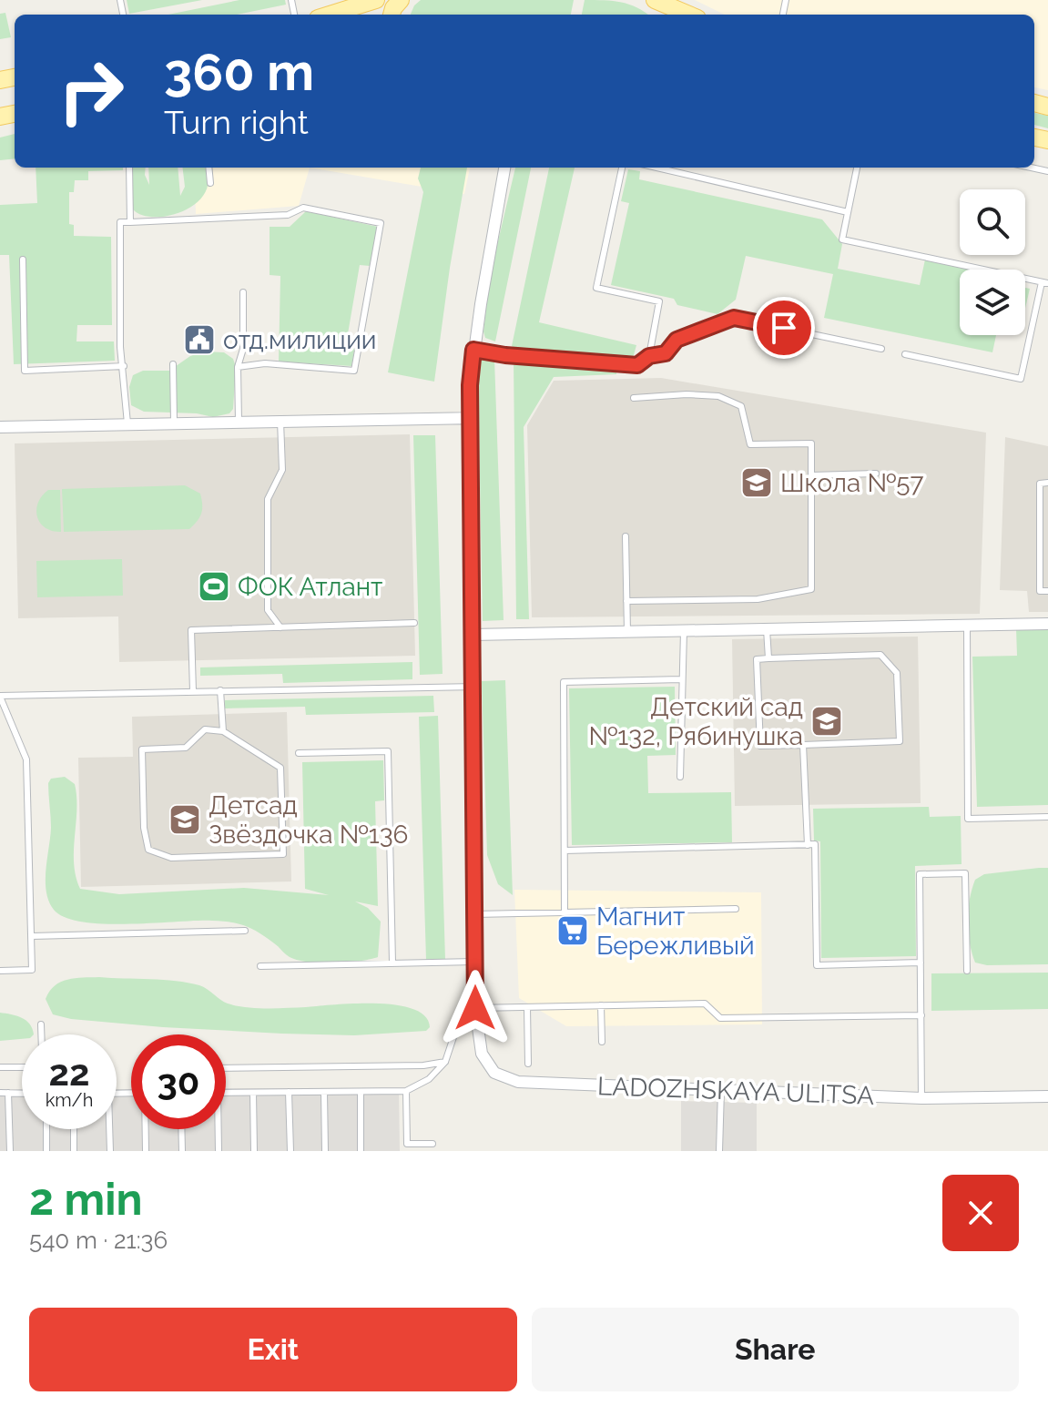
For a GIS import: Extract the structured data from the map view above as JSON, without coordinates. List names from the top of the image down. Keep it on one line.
{"streets":{"street":["LADOZHSKAYA ULITSA"]},"places":{"public building":["отд.милиции"],"school or university":["Школа №57","Детский сад №132, Рябинушка","Детсад Звёздочка №136"],"sports":["ФОК Атлант"],"supermarket":["Магнит Бережливый"]},"page":{"turn":["360 m","Turn right"],"speed":"22 km/h","limit":"30","heading":["2 min","540 m · 21:36"],"buttons":["Exit","Share"]}}
